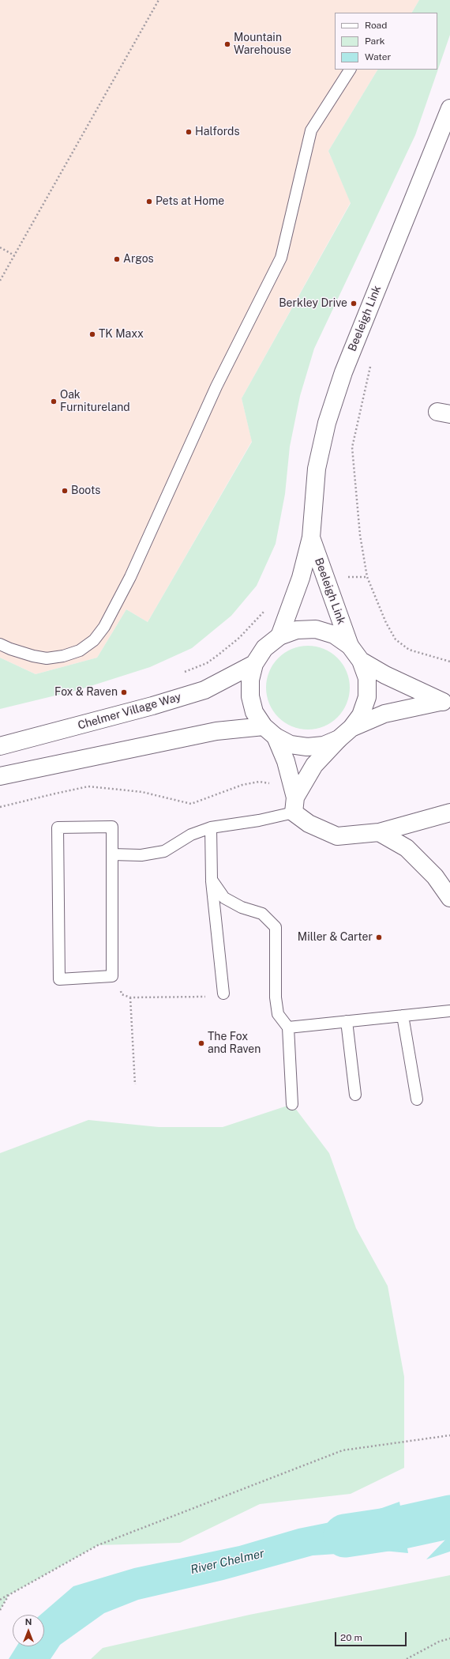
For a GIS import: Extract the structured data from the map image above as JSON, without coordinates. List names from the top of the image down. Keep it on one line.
{"streets":{"street":["Beeleigh Link","Chelmer Village Way"]},"crossings":[["Beeleigh Link","Chelmer Village Way"]],"water":["River Chelmer"],"places":["Mountain Warehouse","Halfords","Pets at Home","Argos","Berkley Drive","TK Maxx","Oak Furnitureland","Boots","Fox & Raven","Miller & Carter","The Fox and Raven"],"legend":["Road","Park","Water"],"scale_bar":"20 m","north":"top"}
